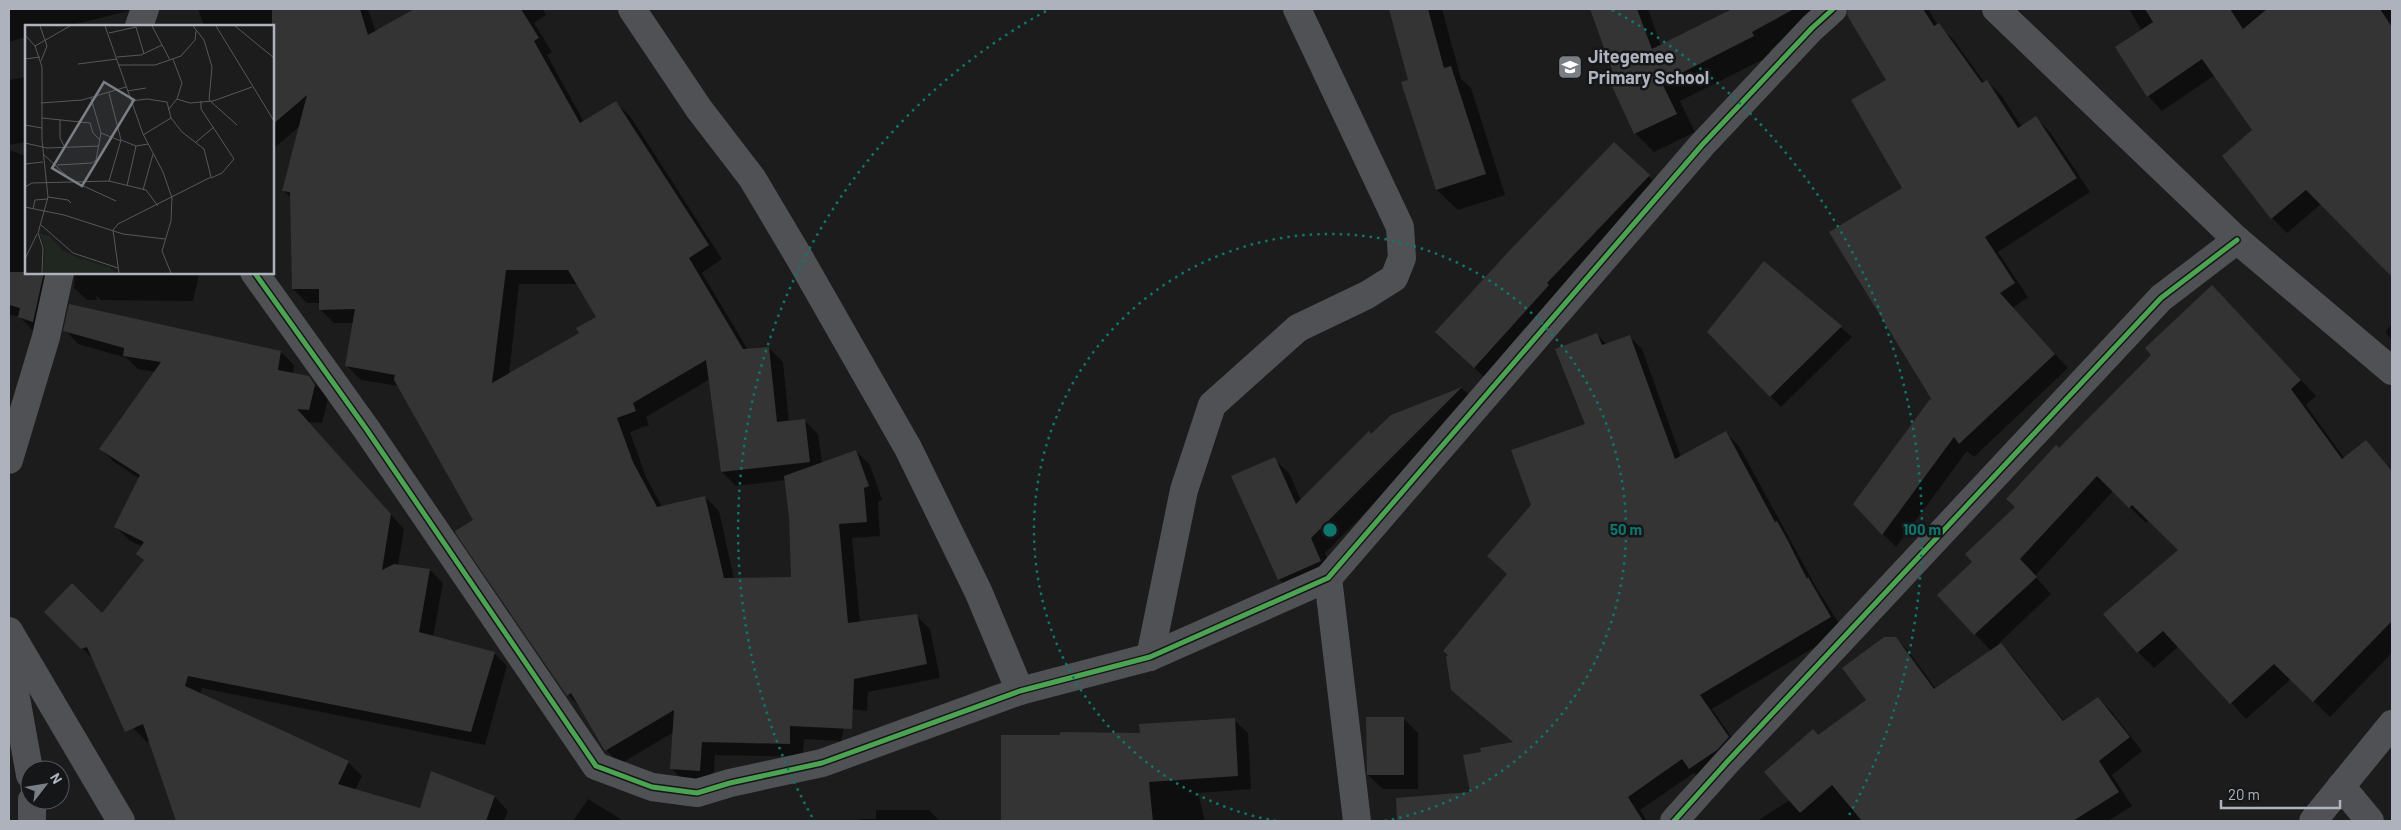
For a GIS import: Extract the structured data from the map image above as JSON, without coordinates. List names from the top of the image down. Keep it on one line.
{"places":{"school or university":["Jitegemee Primary School"]},"scale_bar":"20 m","north":"top right","rings":["50 m","100 m"]}
